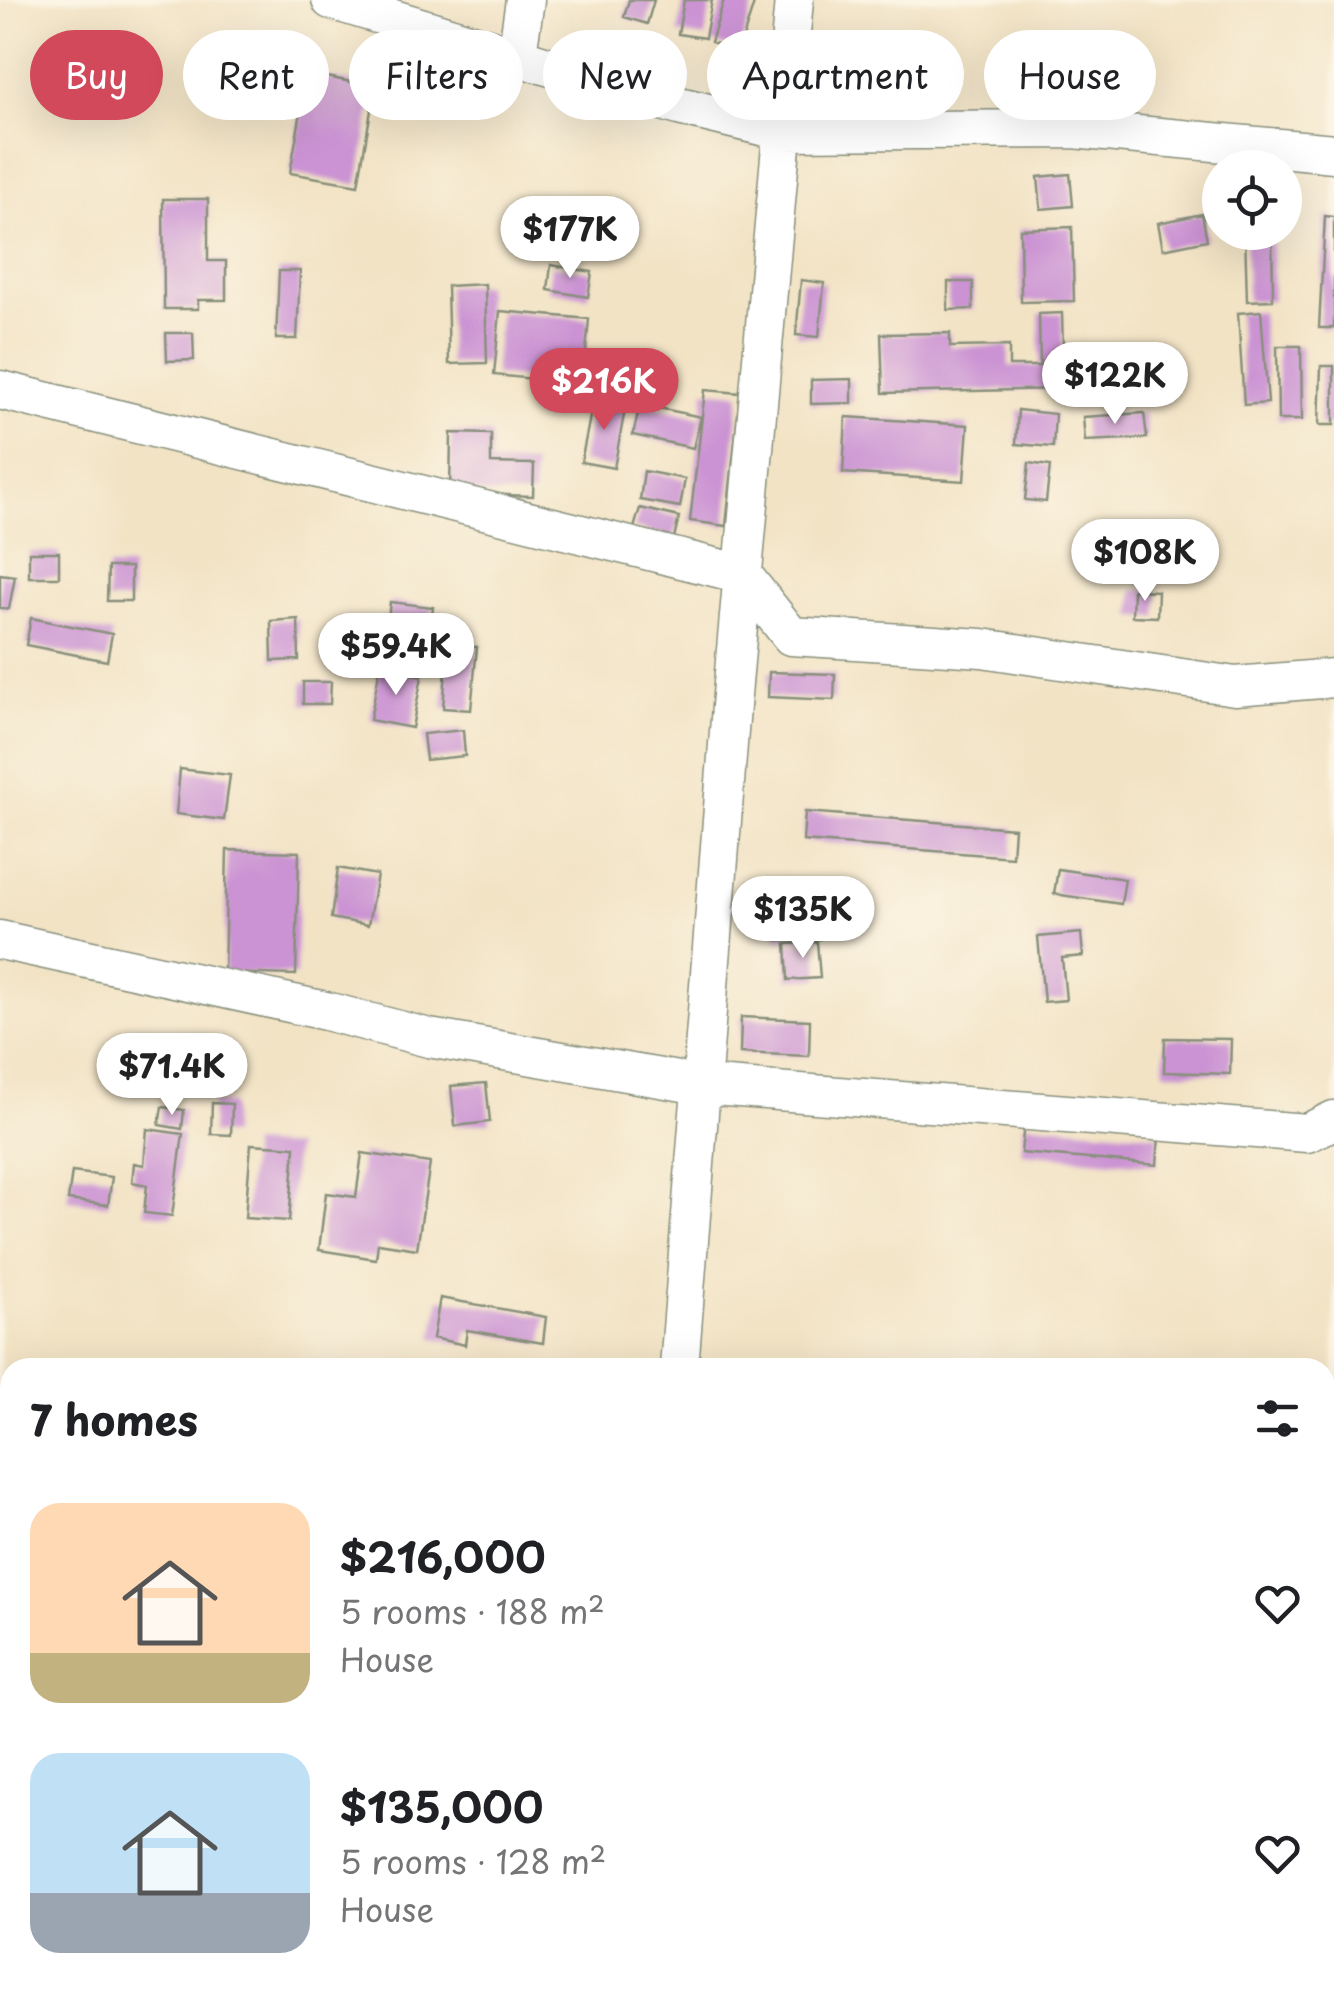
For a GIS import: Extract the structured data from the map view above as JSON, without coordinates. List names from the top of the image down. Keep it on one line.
{"page":{"chip":["Buy","Rent","Filters","New","Apartment","House"],"price":["$177K","$122K","$216K","$108K","$59.4K","$135K","$71.4K"],"heading":"7 homes","list":[{"name":"$216,000","note":"5 rooms · 188 m² · House"},{"name":"$135,000","note":"5 rooms · 128 m² · House"}]}}
